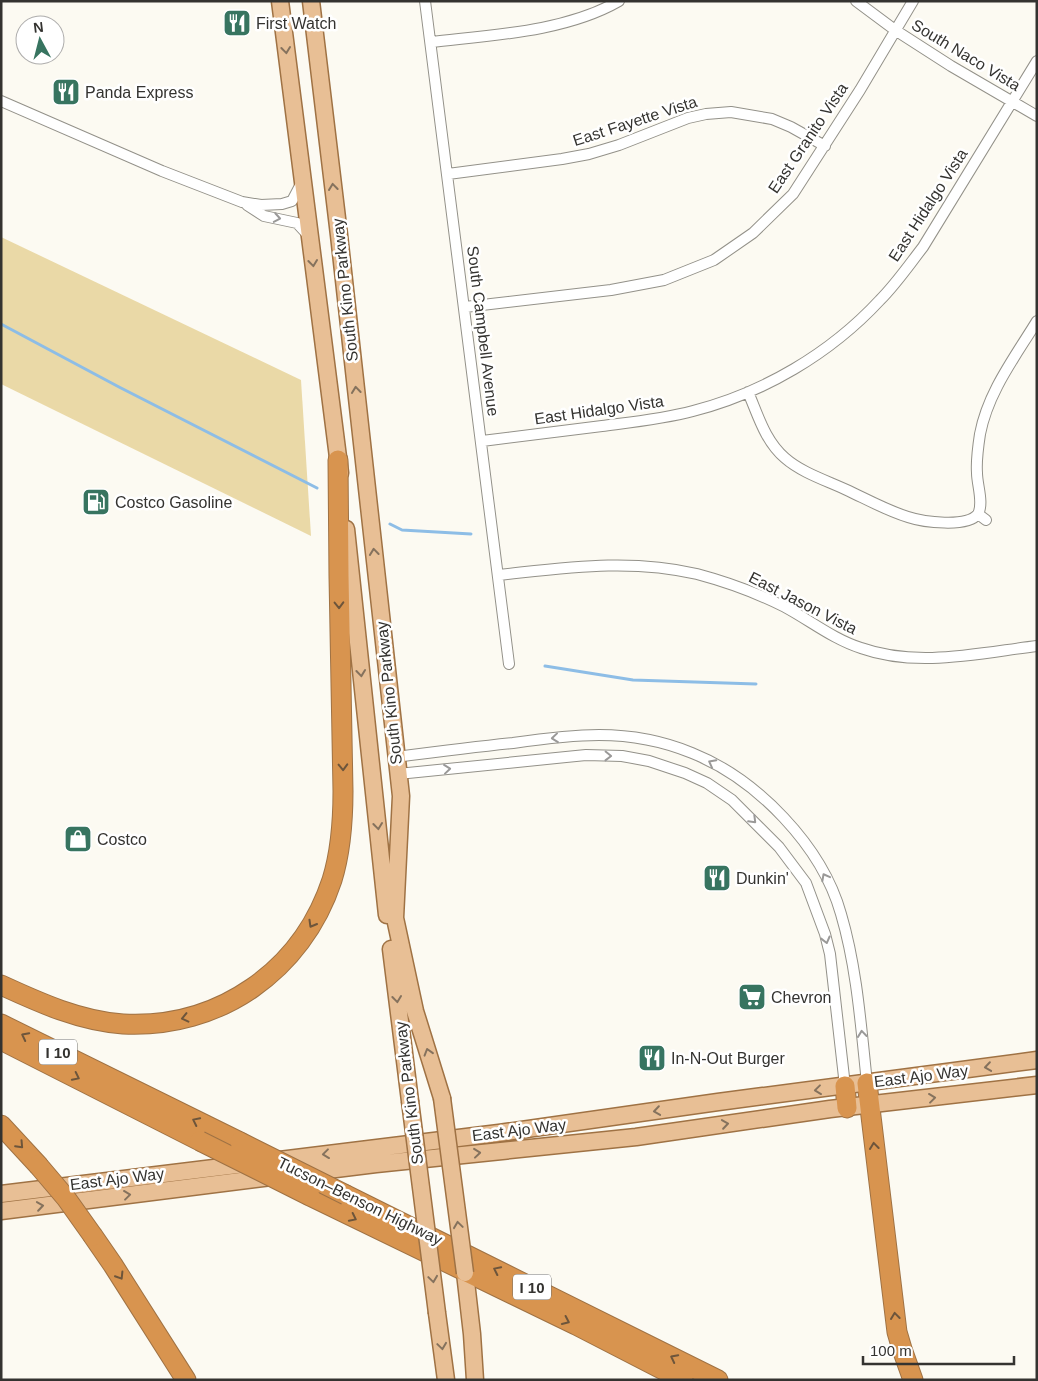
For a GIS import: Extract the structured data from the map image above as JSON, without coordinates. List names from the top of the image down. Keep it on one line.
{"streets":{"highway":["I 10","Tucson–Benson Highway"],"main road":["South Kino Parkway","East Ajo Way"],"street":["South Naco Vista","East Fayette Vista","East Granito Vista","East Hidalgo Vista","South Campbell Avenue","East Jason Vista"]},"crossings":[["South Naco Vista","East Granito Vista"],["South Naco Vista","East Hidalgo Vista"],["East Fayette Vista","East Granito Vista"],["East Fayette Vista","South Campbell Avenue"],["East Granito Vista","South Campbell Avenue"],["East Hidalgo Vista","South Campbell Avenue"],["South Campbell Avenue","East Jason Vista"]],"places":{"restaurant":["First Watch","Panda Express","Dunkin'","In-N-Out Burger"],"fuel station":["Costco Gasoline"],"shop":["Costco"],"supermarket":["Chevron"]},"scale_bar":"100 m","north":"top"}
